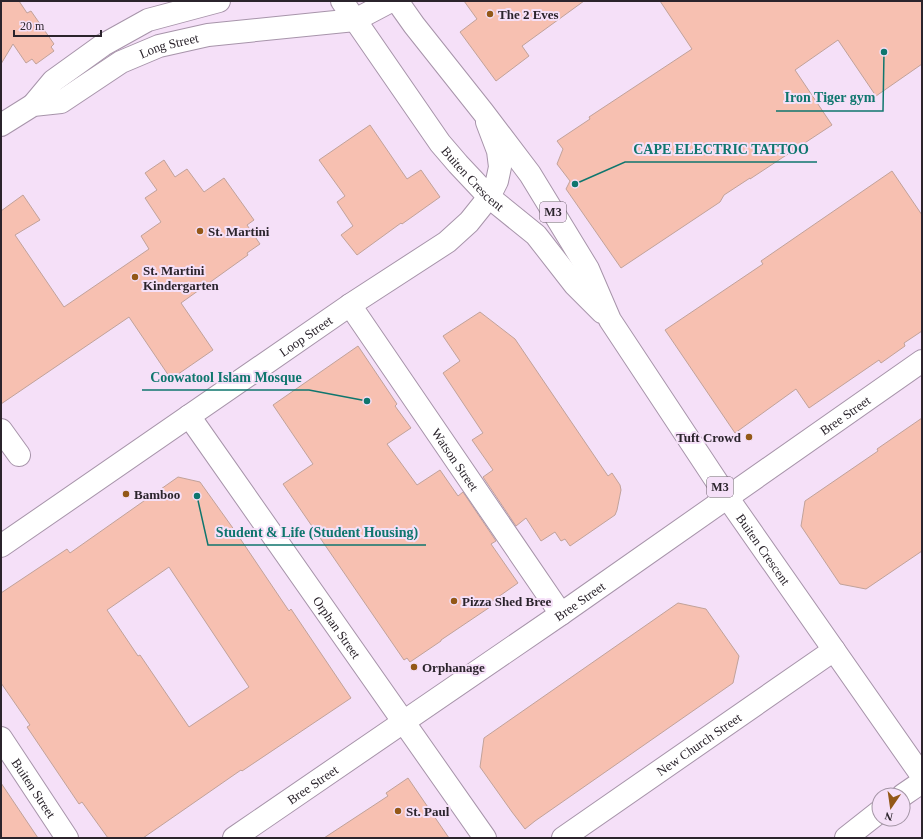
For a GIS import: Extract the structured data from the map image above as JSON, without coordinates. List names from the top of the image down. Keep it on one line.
{"streets":{"street":["Long Street","Buiten Crescent","M3","Loop Street","Bree Street","Watson Street","Orphan Street","New Church Street","Buiten Street"]},"crossings":[["Long Street","Buiten Crescent"],["Long Street","M3"],["Buiten Crescent","M3"],["Buiten Crescent","Loop Street"],["Buiten Crescent","Bree Street"],["Buiten Crescent","New Church Street"],["Loop Street","Watson Street"],["Loop Street","Orphan Street"],["Bree Street","Watson Street"],["Bree Street","Orphan Street"]],"places":["The 2 Eves","Iron Tiger gym","CAPE ELECTRIC TATTOO","St. Martini","St. Martini Kindergarten","Coowatool Islam Mosque","Tuft Crowd","Bamboo","Student & Life (Student Housing)","Pizza Shed Bree","Orphanage","St. Paul"],"scale_bar":"20 m","north":"bottom"}
